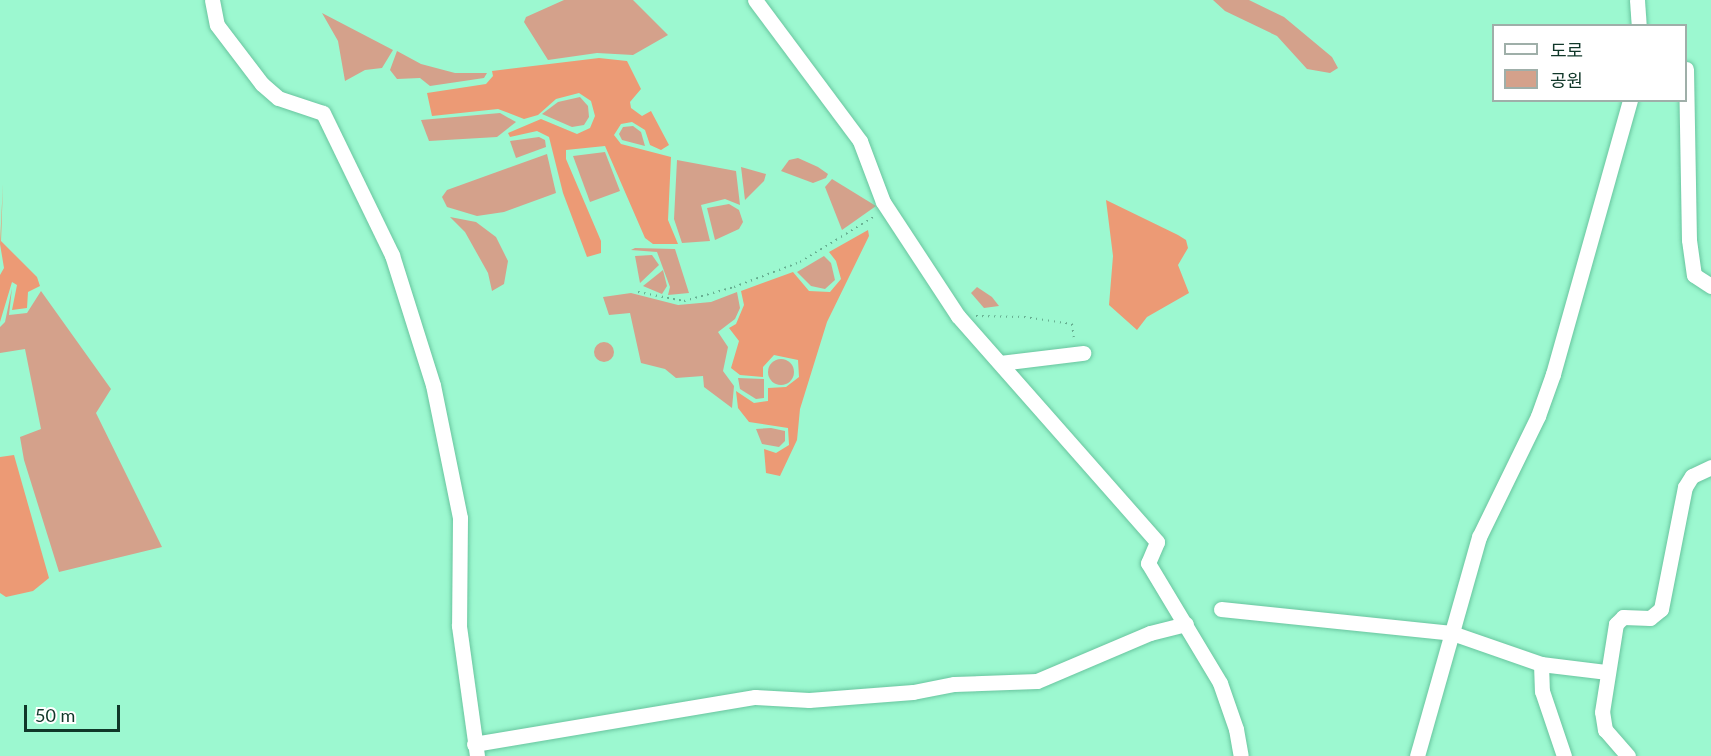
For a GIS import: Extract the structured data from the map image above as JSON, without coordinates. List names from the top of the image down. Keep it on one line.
{"legend":["도로","공원"],"scale_bar":"50 m"}
